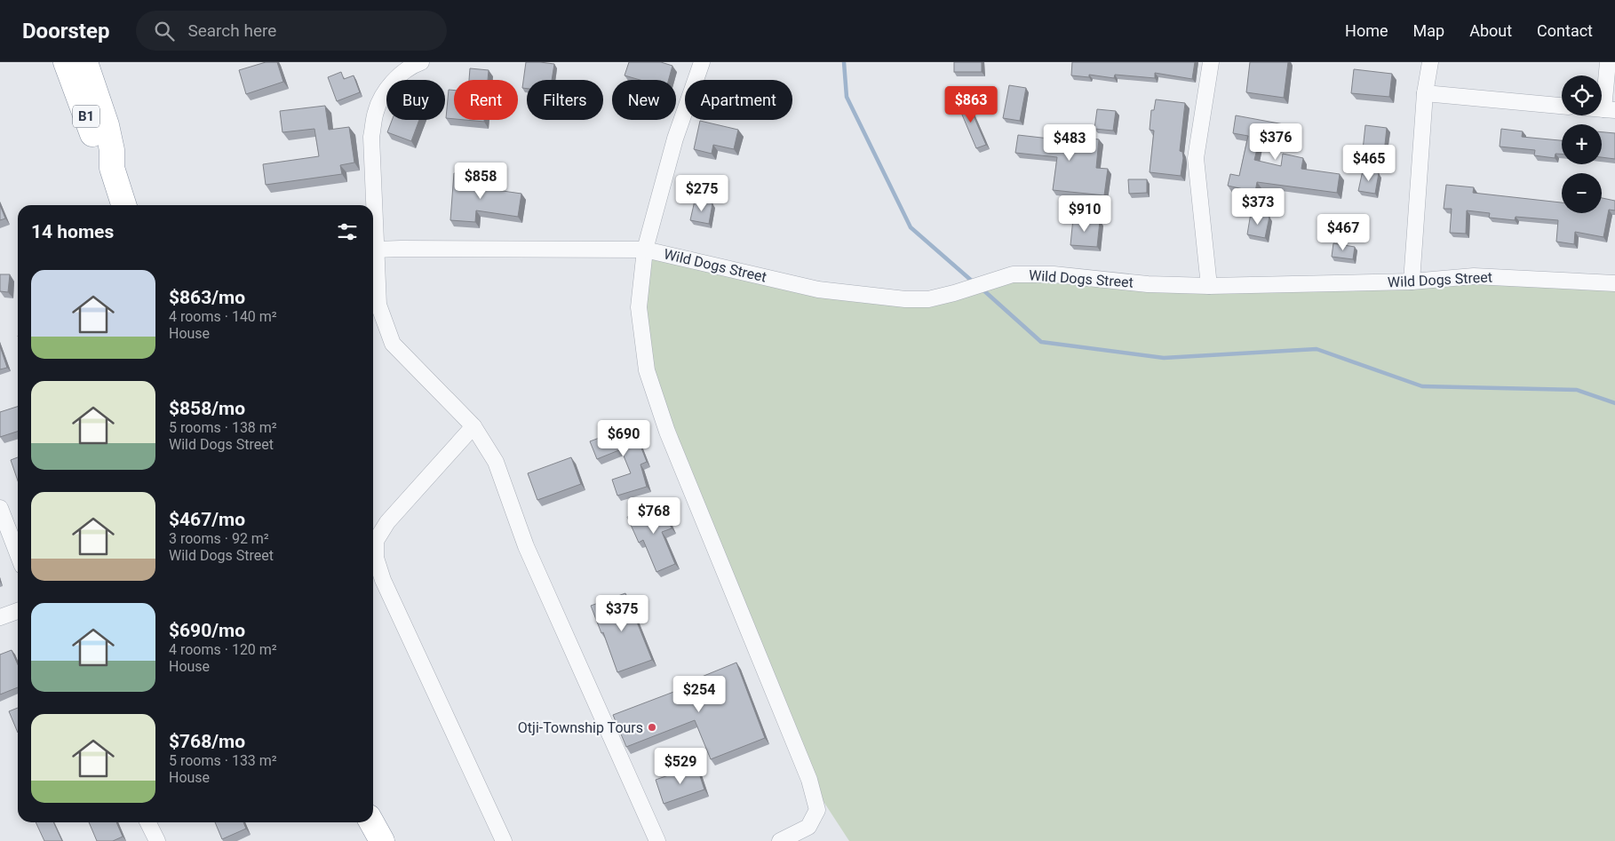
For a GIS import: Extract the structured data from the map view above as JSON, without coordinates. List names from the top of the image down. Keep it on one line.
{"streets":{"highway":["B1"],"street":["Wild Dogs Street"]},"places":["Otji-Township Tours"],"page":{"header":"Doorstep","search":"Search here","nav":["Home","Map","About","Contact"],"map_buttons":["+","−"],"chip":["Buy","Rent","Filters","New","Apartment"],"price":["$863","$376","$483","$465","$858","$275","$373","$910","$467","$690","$768","$375","$254","$529"],"heading":"14 homes","list":[{"name":"$863/mo","note":"4 rooms · 140 m² · House"},{"name":"$858/mo","note":"5 rooms · 138 m² · Wild Dogs Street"},{"name":"$467/mo","note":"3 rooms · 92 m² · Wild Dogs Street"},{"name":"$690/mo","note":"4 rooms · 120 m² · House"},{"name":"$768/mo","note":"5 rooms · 133 m² · House"}]}}
